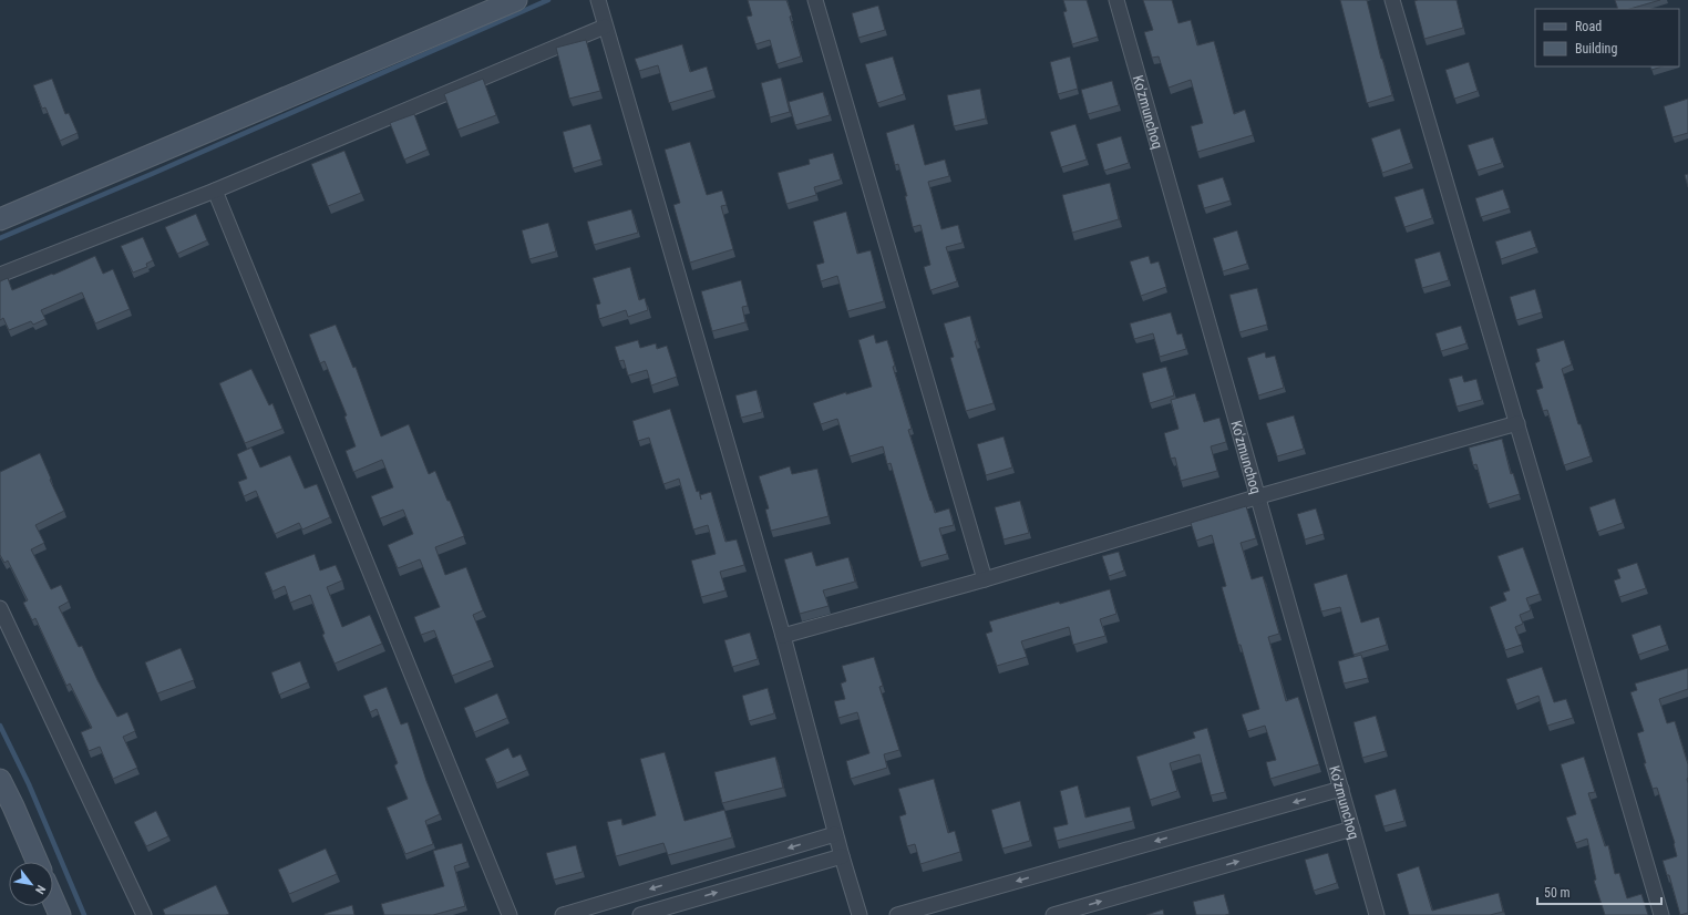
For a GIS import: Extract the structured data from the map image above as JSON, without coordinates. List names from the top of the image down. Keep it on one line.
{"streets":{"street":["Ko'zmunchoq"]},"legend":["Road","Building"],"scale_bar":"50 m","north":"bottom right"}
